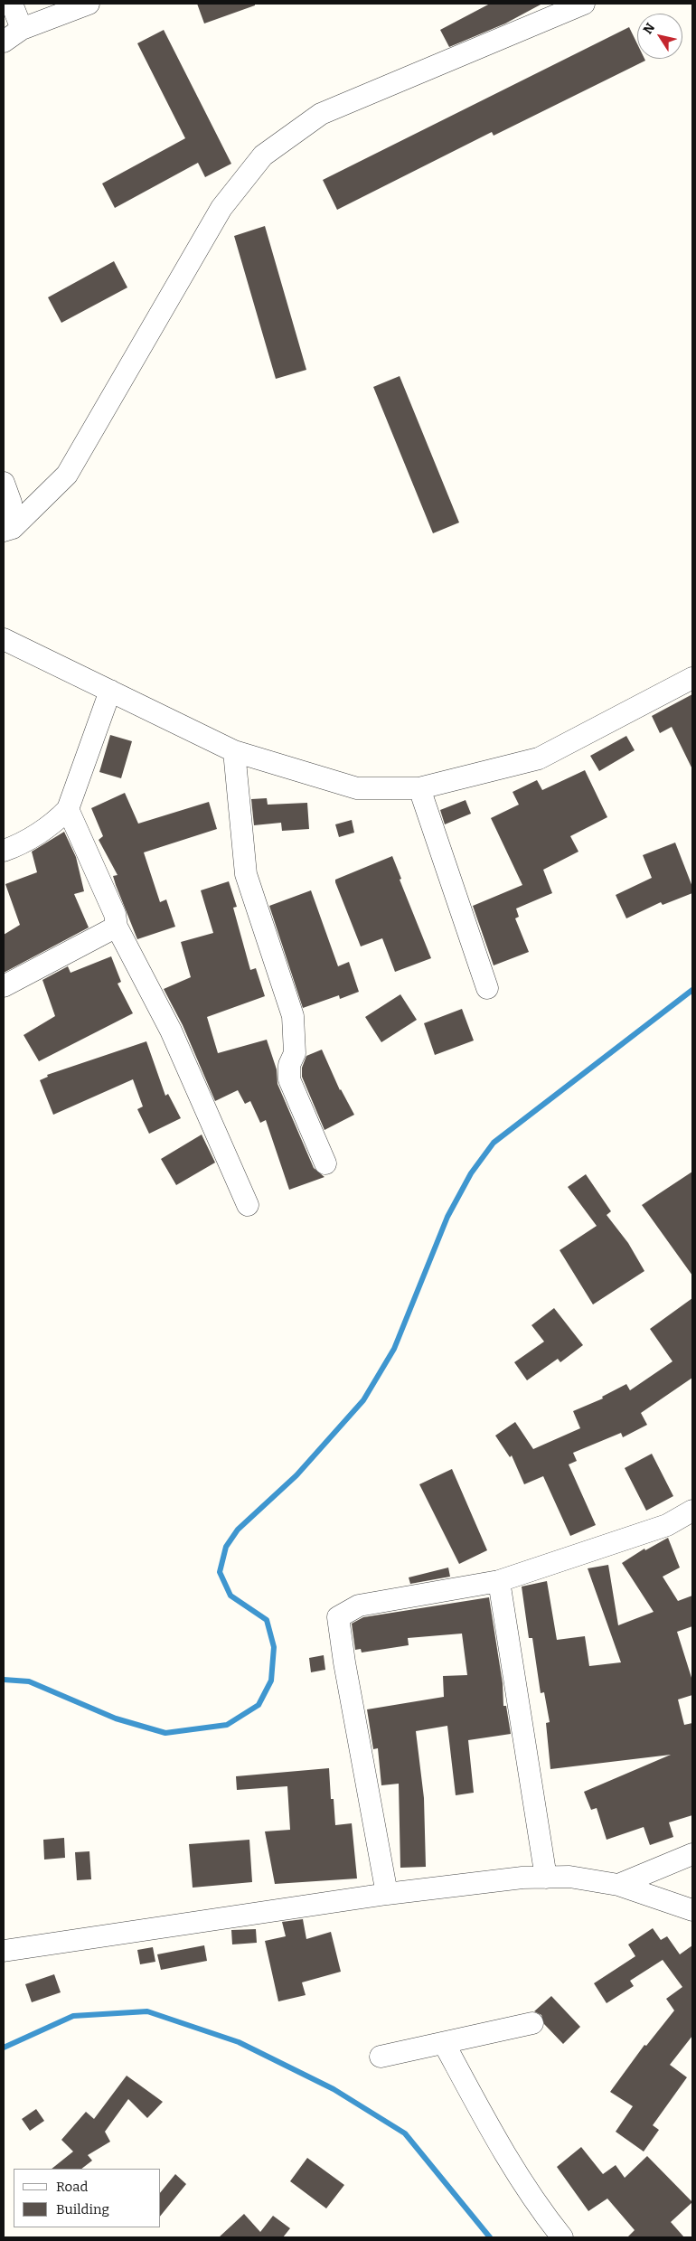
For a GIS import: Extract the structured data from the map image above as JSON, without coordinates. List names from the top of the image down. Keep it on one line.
{"legend":["Road","Building"],"north":"top left"}
